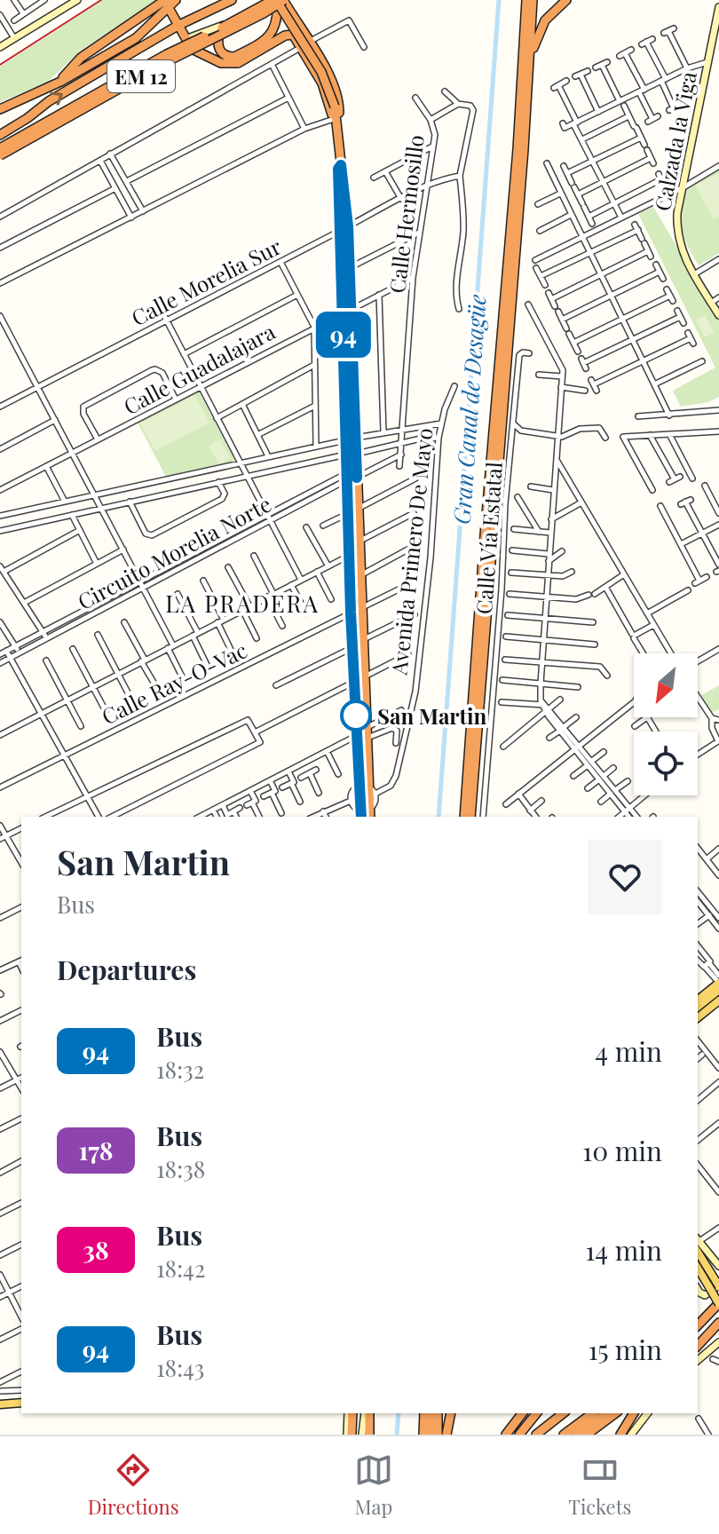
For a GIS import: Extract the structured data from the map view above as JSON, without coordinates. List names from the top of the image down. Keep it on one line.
{"streets":{"highway":["EM 12","Avenida Primero De Mayo"],"main road":["Calzada la Viga"],"street":["Calle Hermosillo","Calle Morelia Sur","Calle Guadalajara","Calle Vía Estatal","Circuito Morelia Norte","Calle Ray-O-Vac"]},"crossings":[["Calle Hermosillo","Calle Morelia Sur"],["Calle Hermosillo","Calle Guadalajara"],["Calle Hermosillo","Circuito Morelia Norte"],["Calle Morelia Sur","Avenida Primero De Mayo"],["Calle Guadalajara","Avenida Primero De Mayo"],["Avenida Primero De Mayo","Circuito Morelia Norte"],["Avenida Primero De Mayo","Calle Ray-O-Vac"]],"districts":["LA PRADERA"],"water":["Gran Canal de Desagüe"],"places":["San Martin"],"lines":["bus line 94"],"north":"bottom left","page":{"on_map":"94","heading":[["San Martin","Bus"],"Departures"],"list":[{"mark":"94","name":"Bus","note":"18:32","value":"4 min"},{"mark":"178","name":"Bus","note":"18:38","value":"10 min"},{"mark":"38","name":"Bus","note":"18:42","value":"14 min"},{"mark":"94","name":"Bus","note":"18:43","value":"15 min"}],"tabs":["Directions","Map","Tickets"]}}
